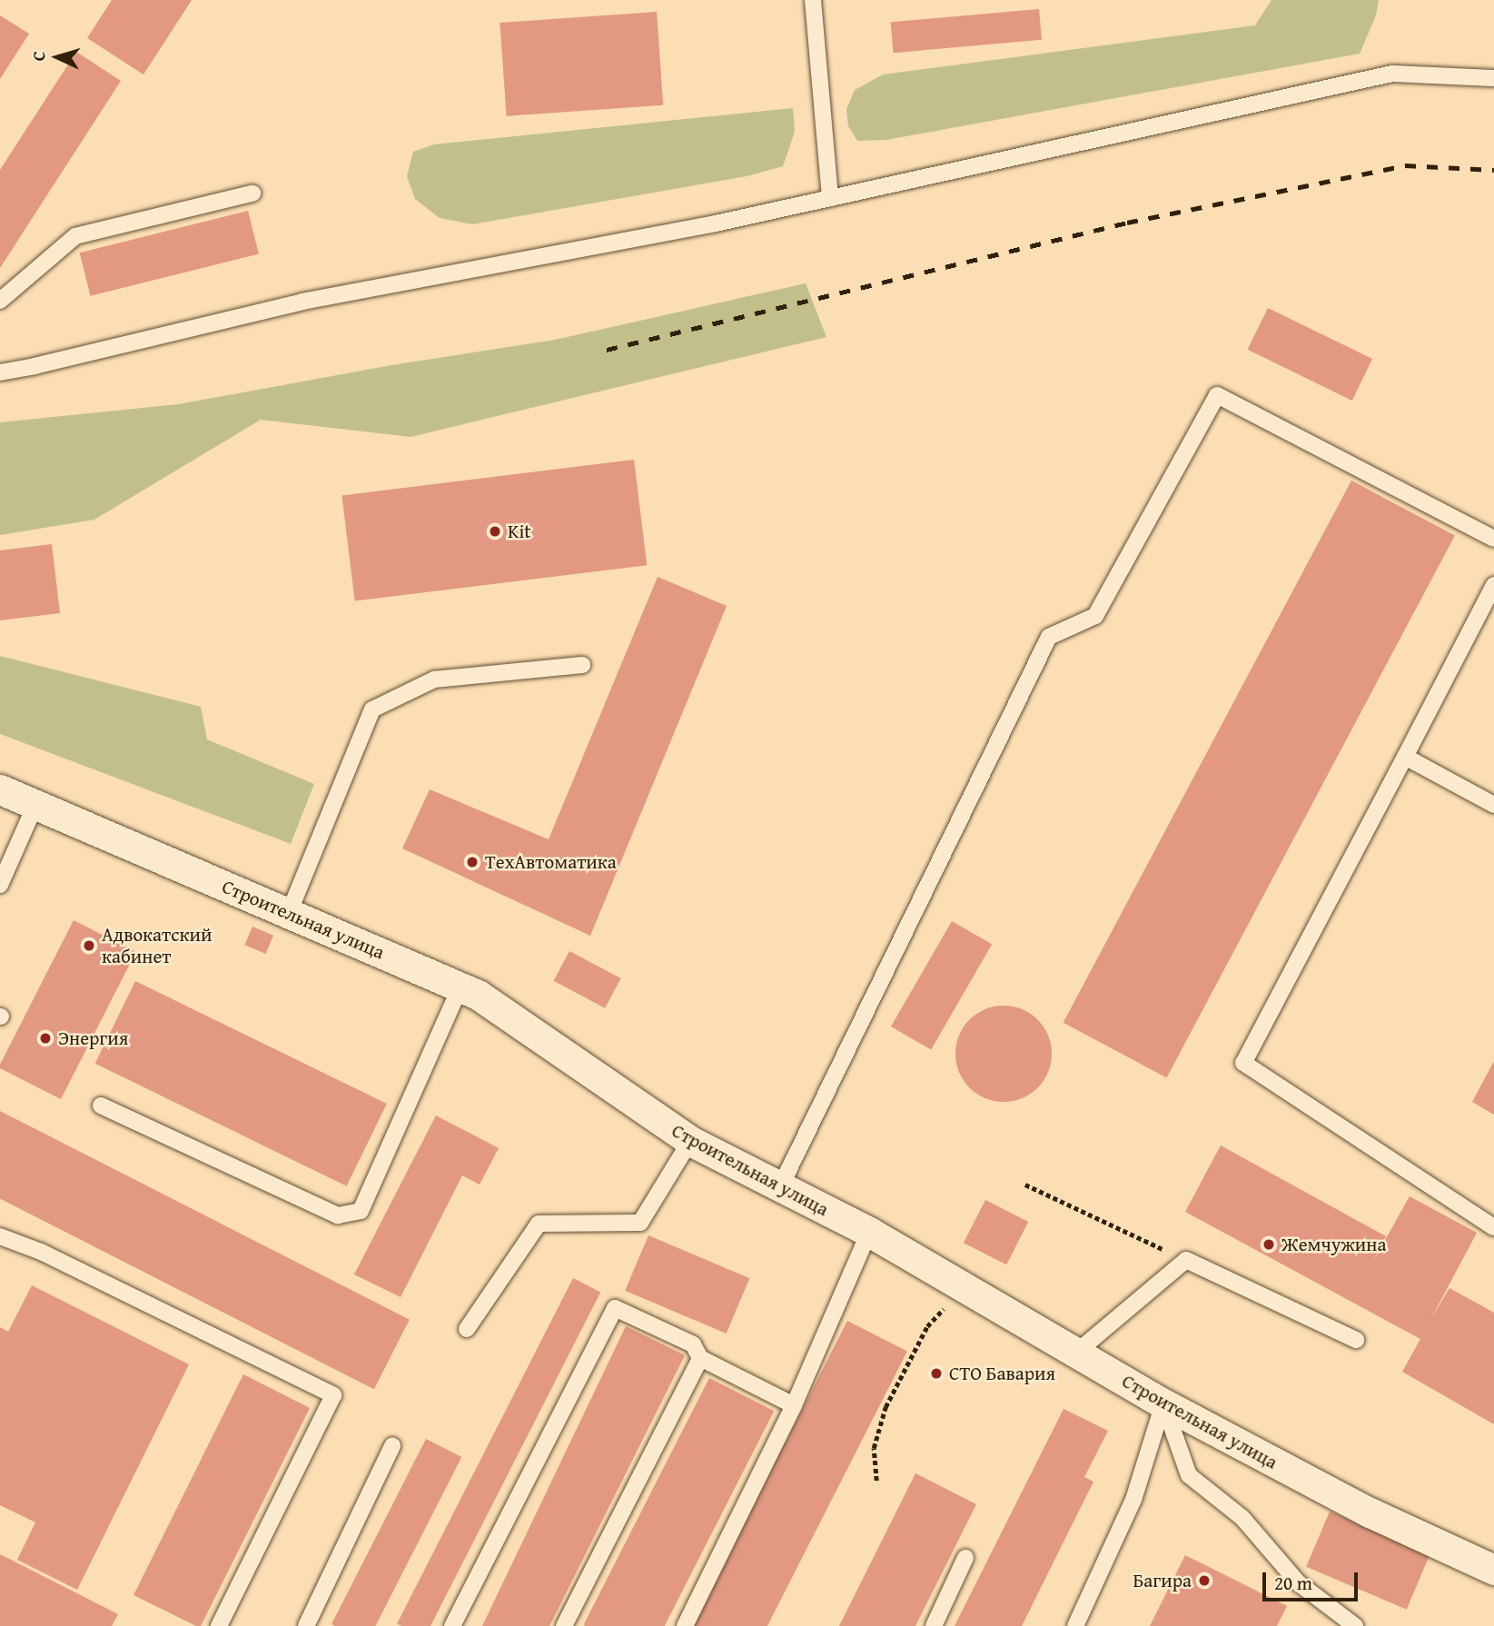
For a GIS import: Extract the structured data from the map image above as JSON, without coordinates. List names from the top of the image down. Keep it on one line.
{"streets":{"street":["Строительная улица"]},"places":["Kit","ТехАвтоматика","Адвокатский кабинет","Энергия","Жемчужина","СТО Бавария","Багира"],"scale_bar":"20 m","north":"left"}
